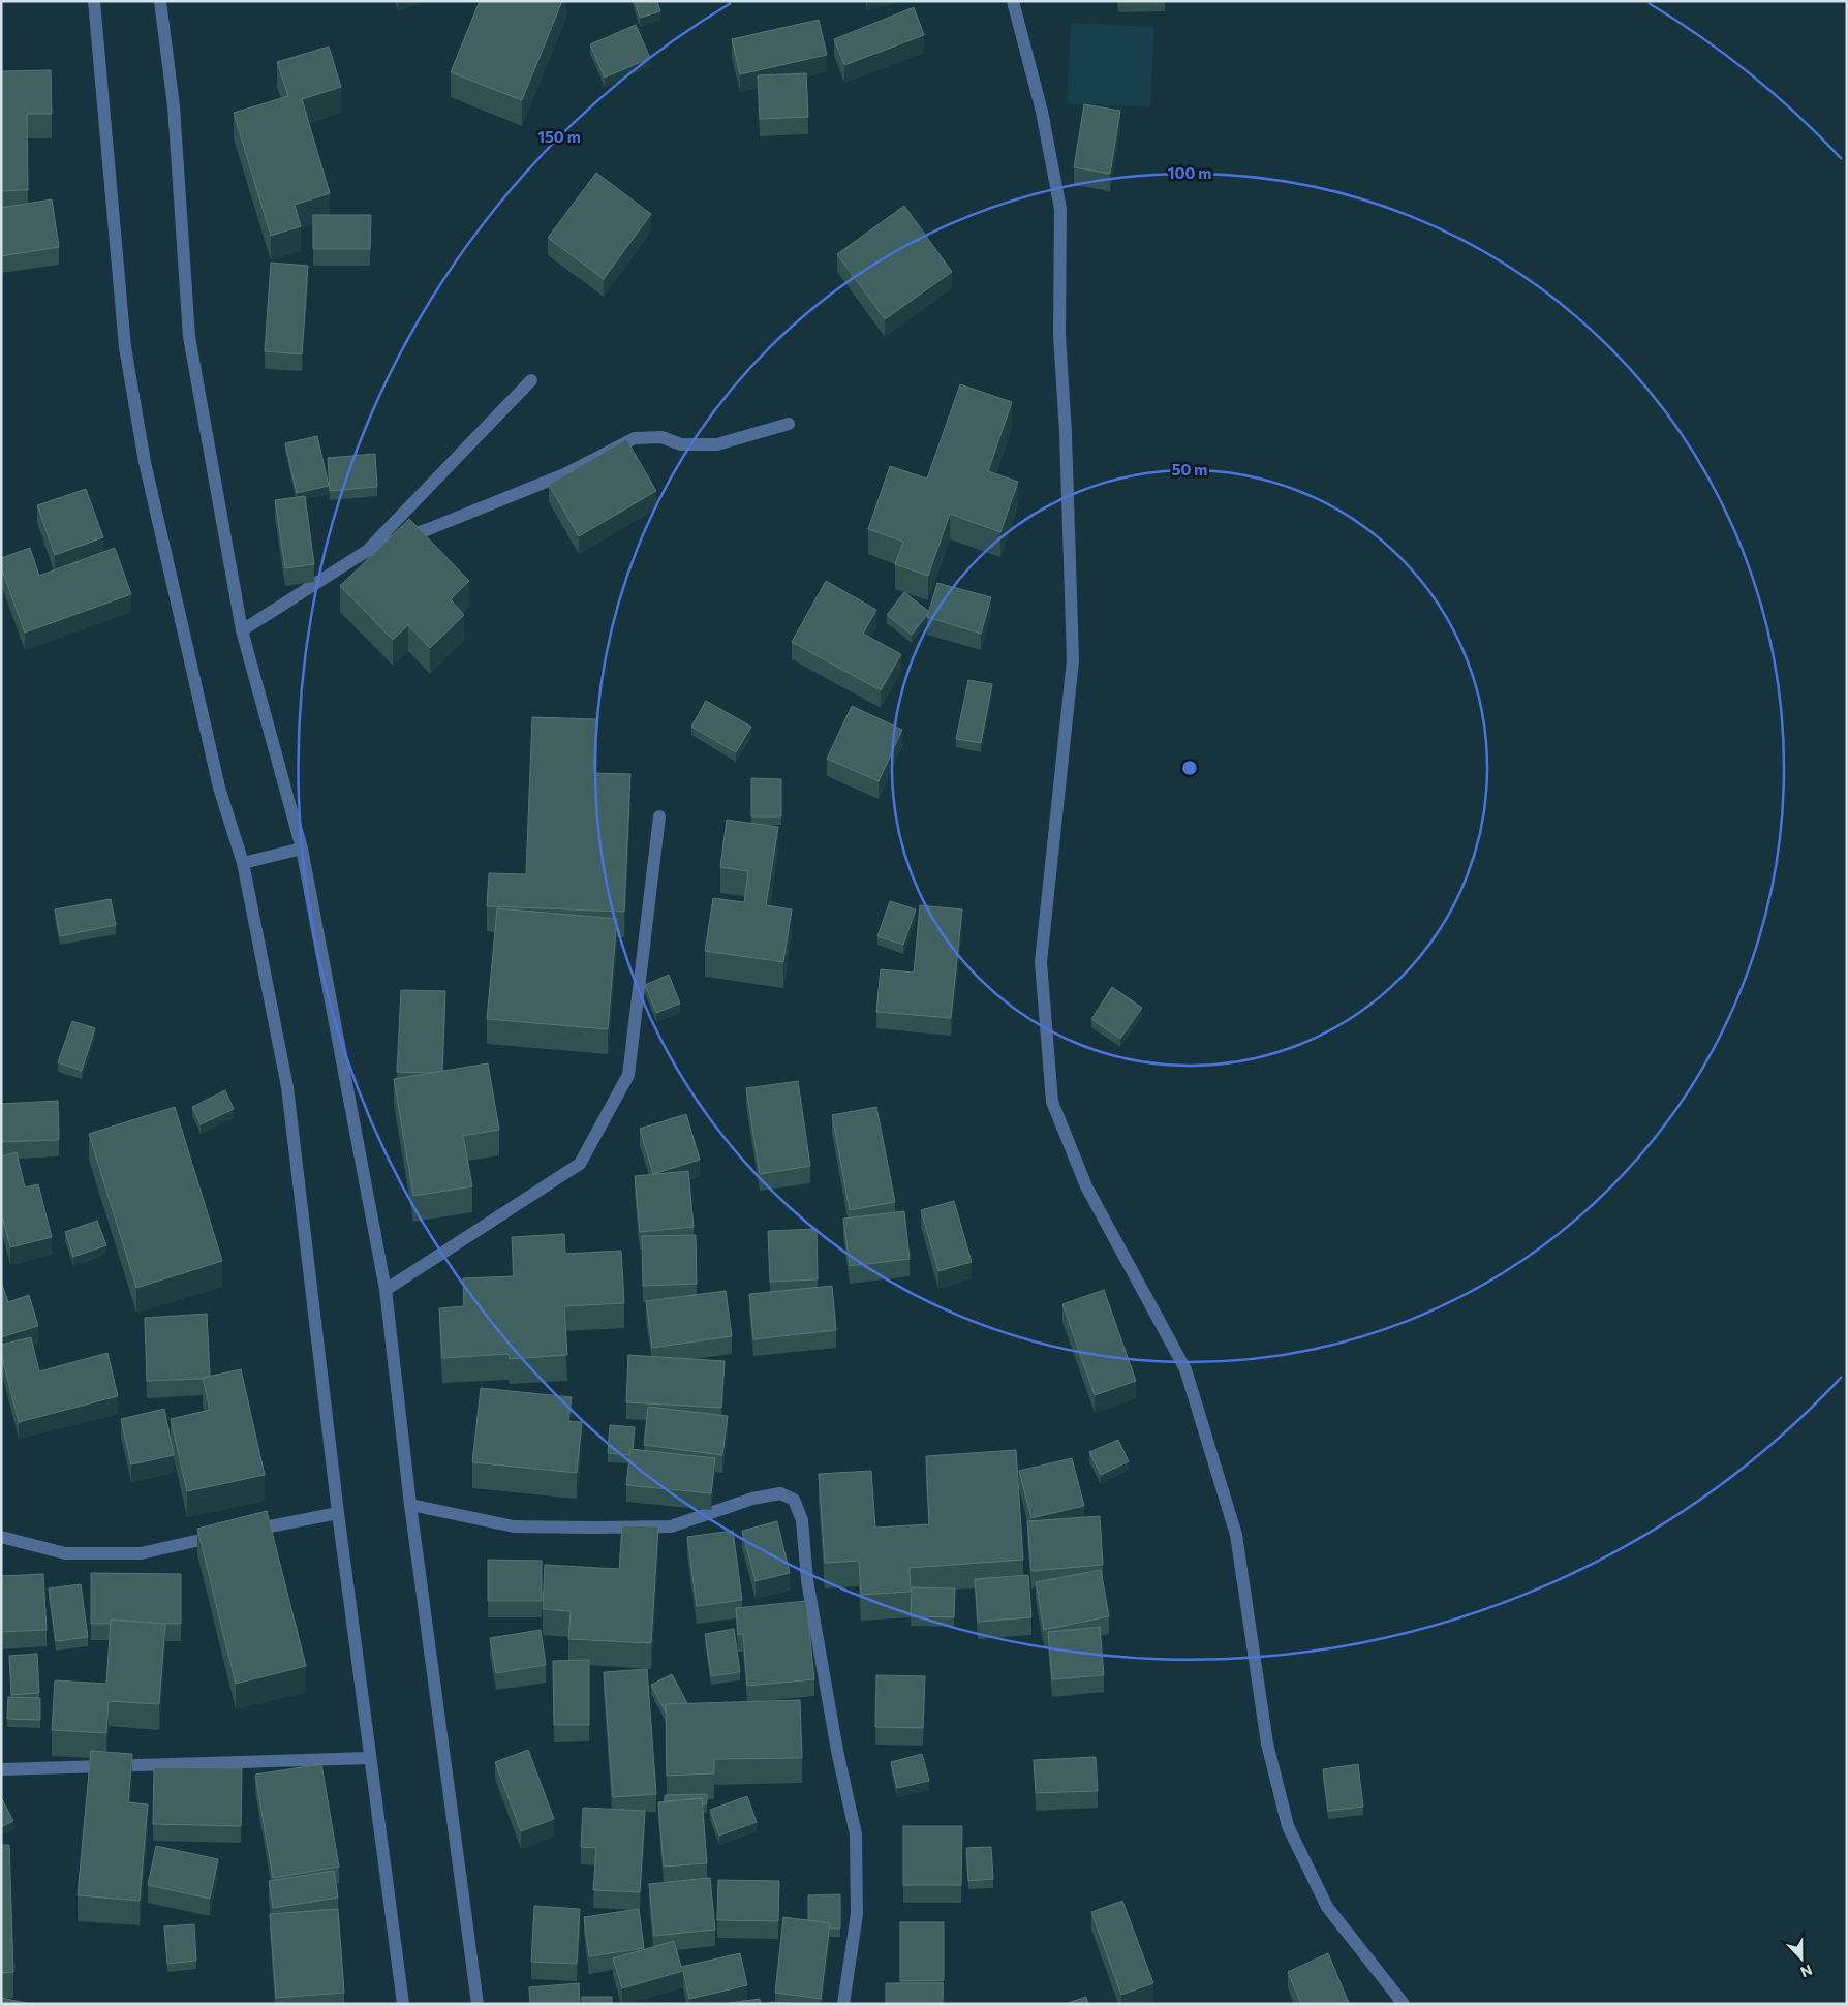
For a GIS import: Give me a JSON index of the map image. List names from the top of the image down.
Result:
{
  "north": "bottom",
  "rings": ["150 m", "100 m", "50 m"]
}
